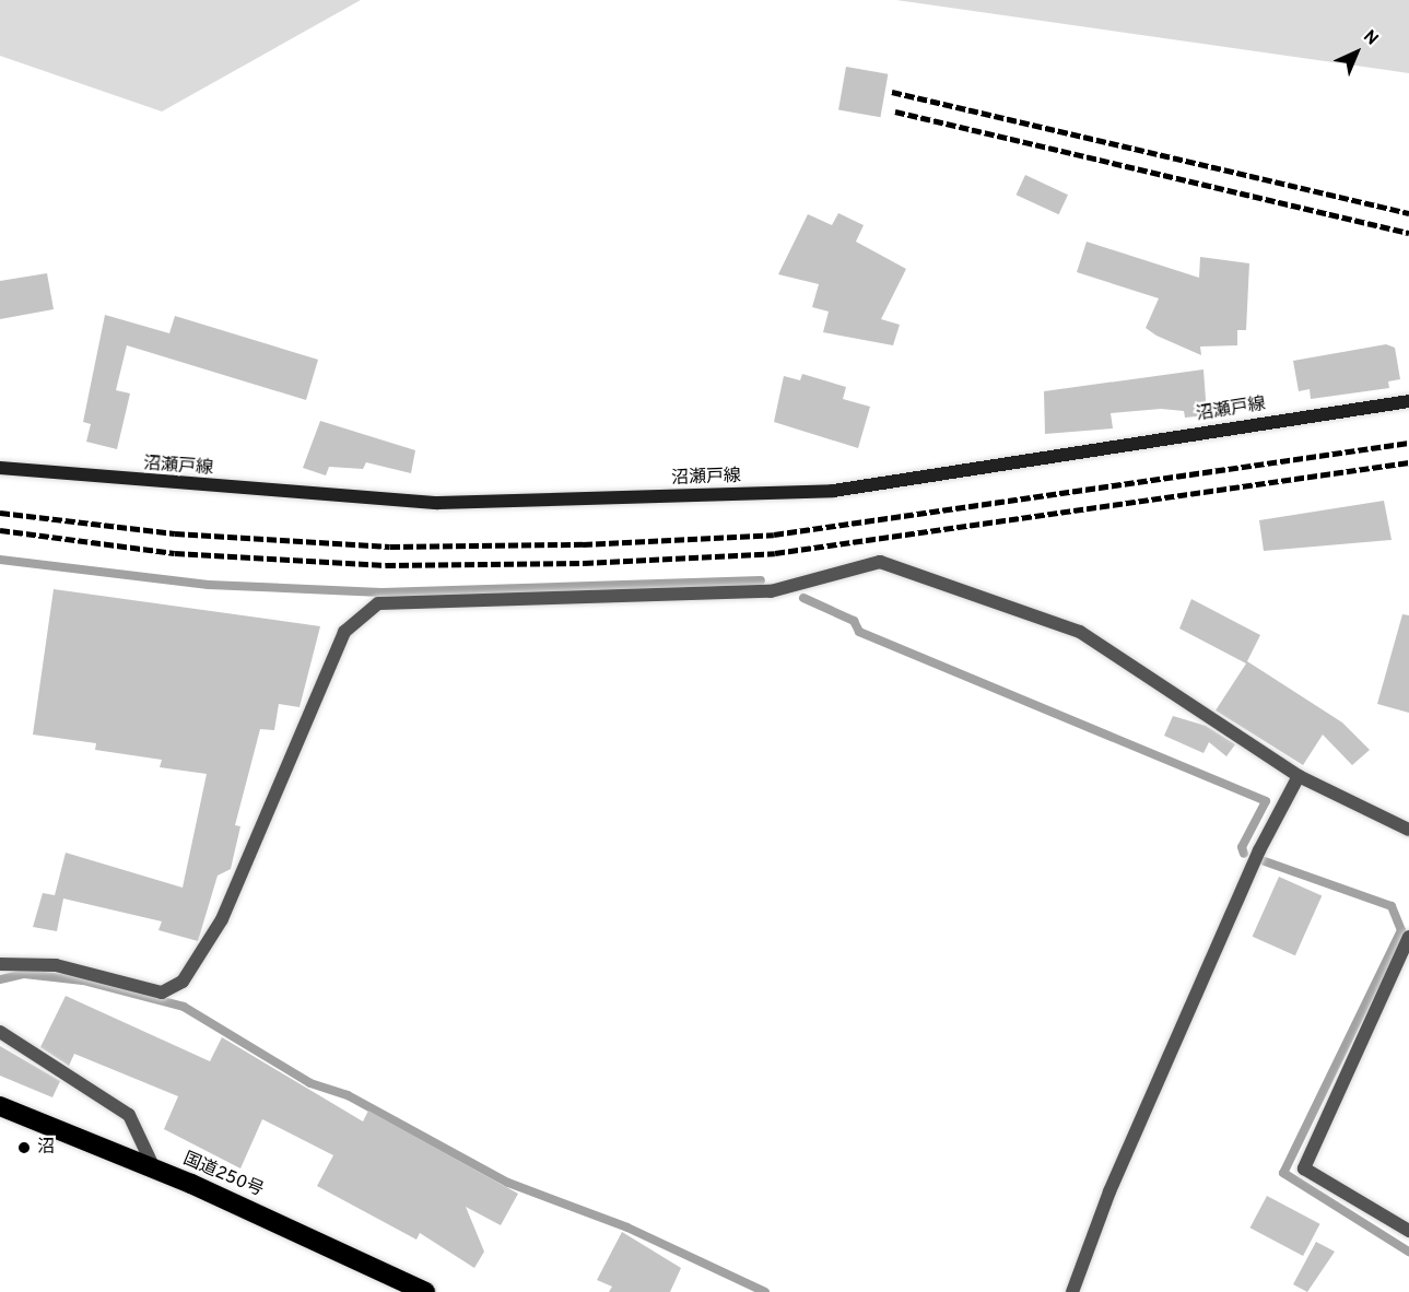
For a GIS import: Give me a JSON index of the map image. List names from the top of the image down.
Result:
{
  "streets": {
    "highway": ["国道250号"],
    "main road": ["沼瀬戸線"]
  },
  "places": ["沼"],
  "north": "top right"
}
